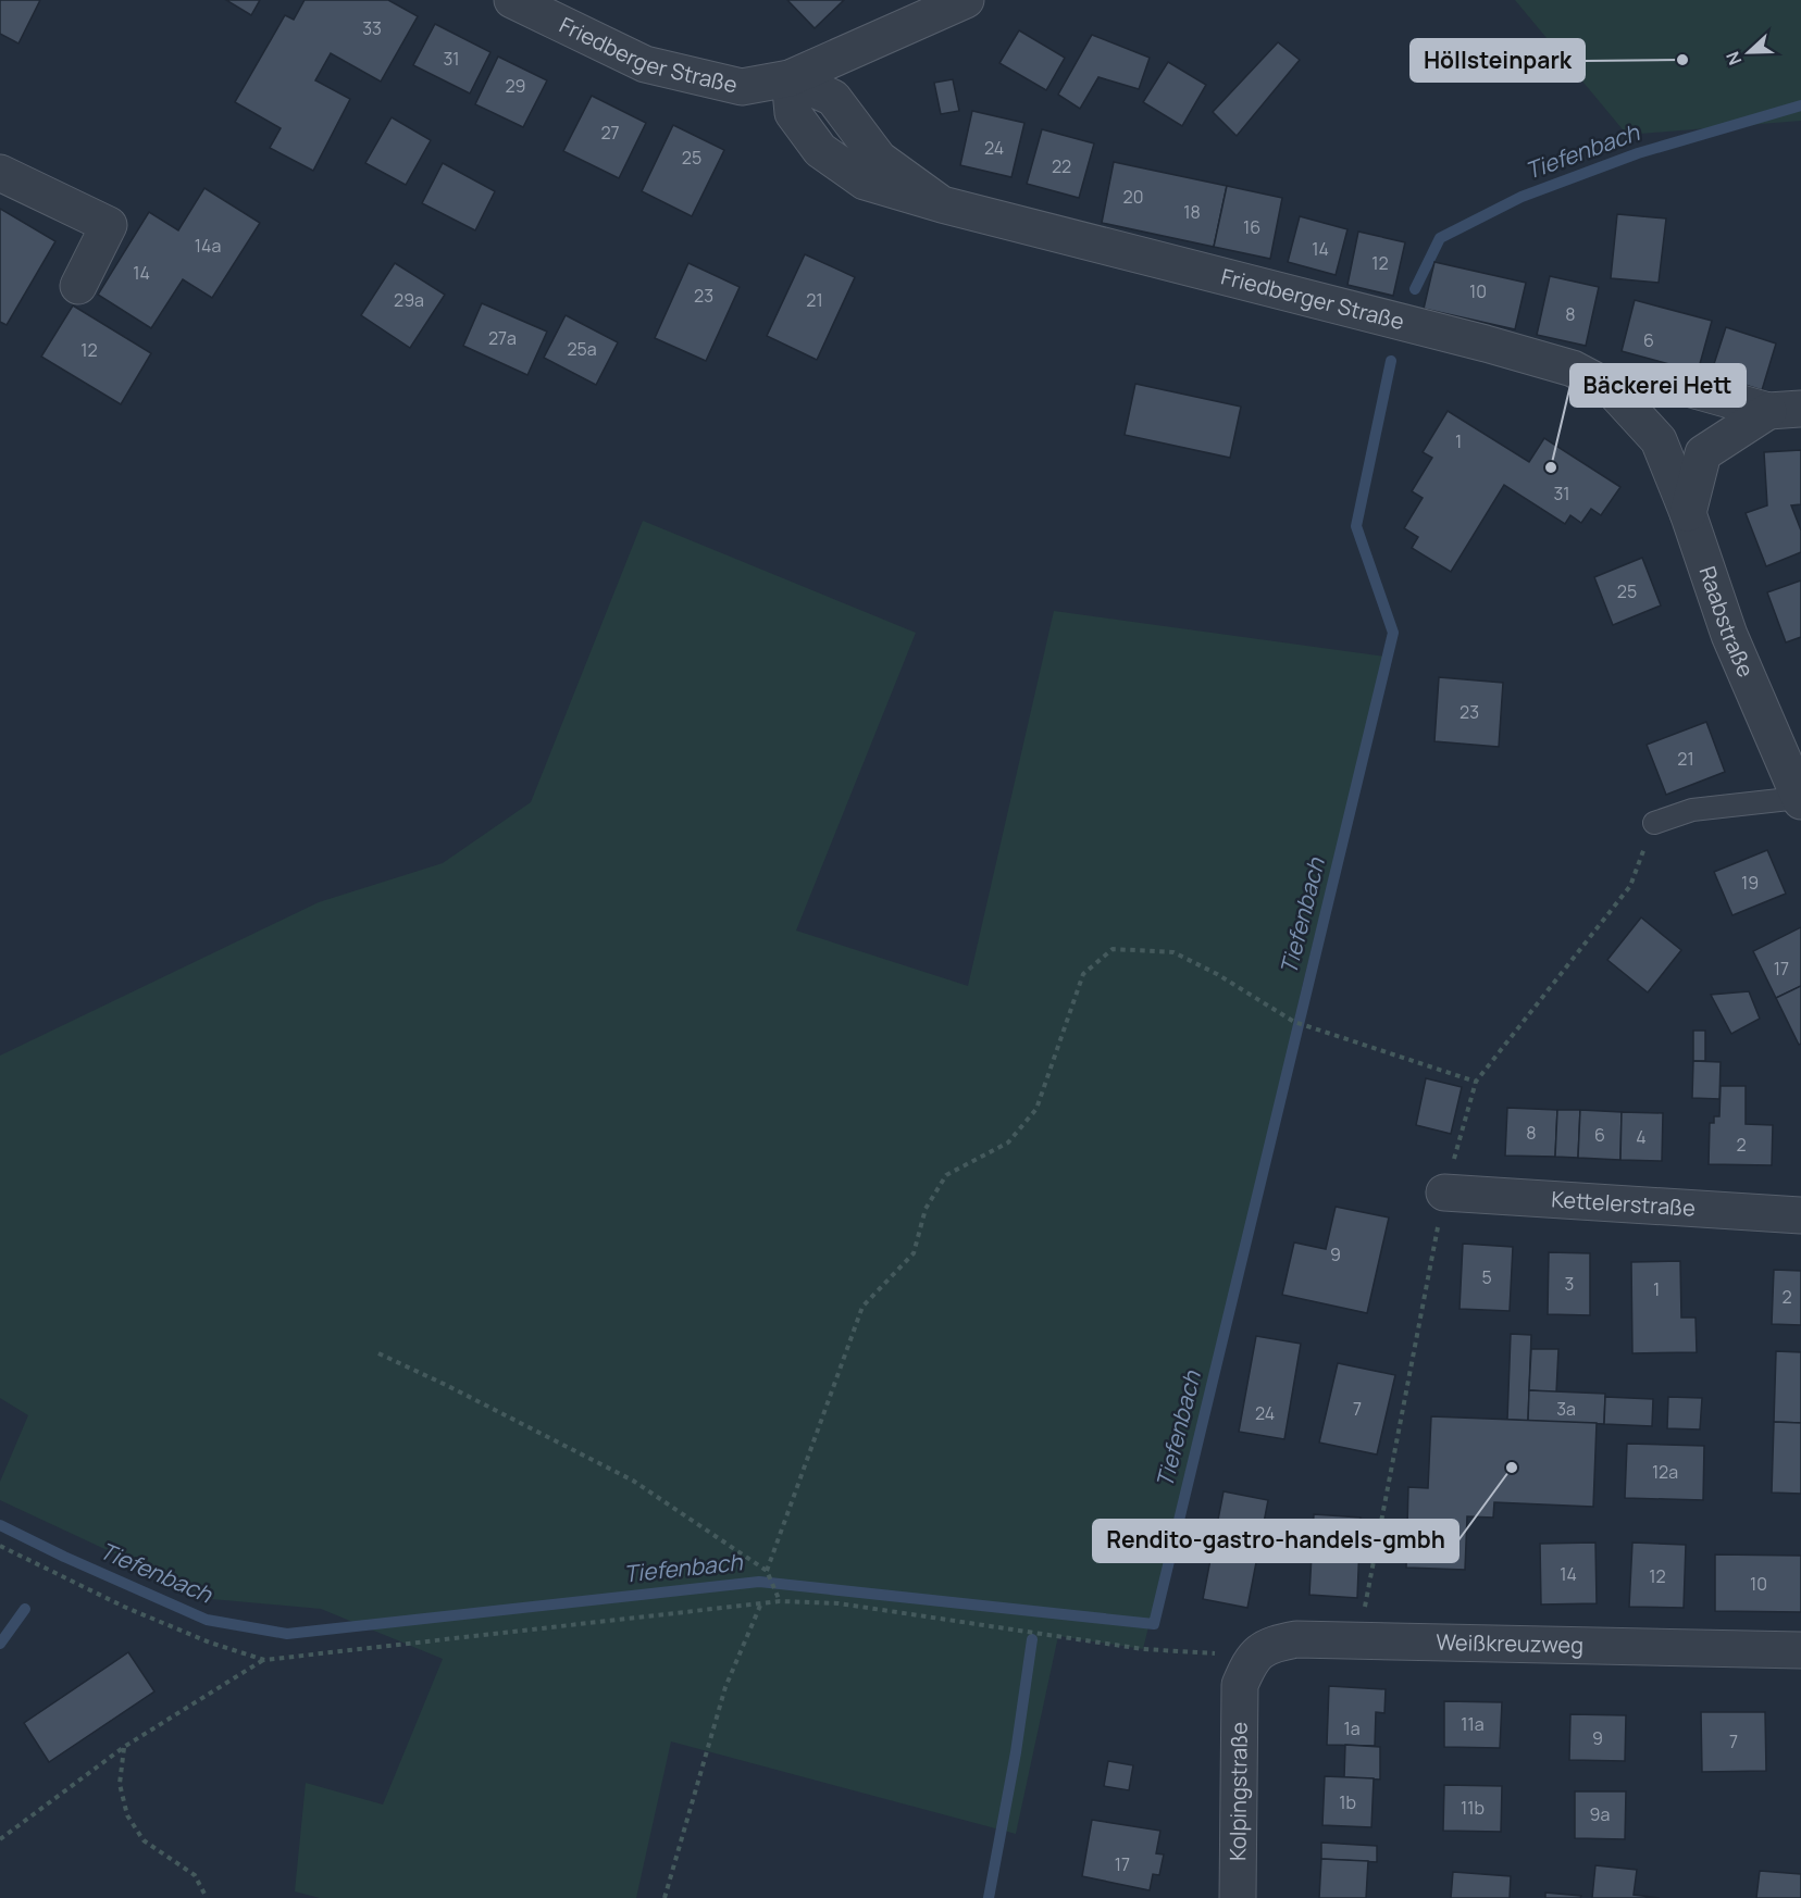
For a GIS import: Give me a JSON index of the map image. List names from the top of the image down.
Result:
{
  "streets": {
    "street": [
      "Friedberger Straße",
      "Raabstraße",
      "Kettelerstraße",
      "Weißkreuzweg",
      "Kolpingstraße"
    ]
  },
  "crossings": [
    ["Friedberger Straße", "Raabstraße"],
    ["Weißkreuzweg", "Kolpingstraße"]
  ],
  "water": ["Tiefenbach"],
  "places": ["Höllsteinpark", "Bäckerei Hett", "Rendito-gastro-handels-gmbh"],
  "house_numbers": [
    "33",
    "31",
    "29",
    "27",
    "24",
    "25",
    "22",
    "20",
    "18",
    "16",
    "14a",
    "14",
    "12",
    "14",
    "10",
    "23",
    "29a",
    "21",
    "8",
    "27a",
    "6",
    "25a",
    "12",
    "1",
    "31",
    "25",
    "23",
    "21",
    "19",
    "17",
    "8",
    "6",
    "4",
    "2",
    "9",
    "5",
    "3",
    "1",
    "2",
    "7",
    "3a",
    "24",
    "12a",
    "14",
    "12",
    "10",
    "11a",
    "1a",
    "9",
    "7",
    "1b",
    "11b",
    "9a",
    "17"
  ],
  "north": "left"
}
